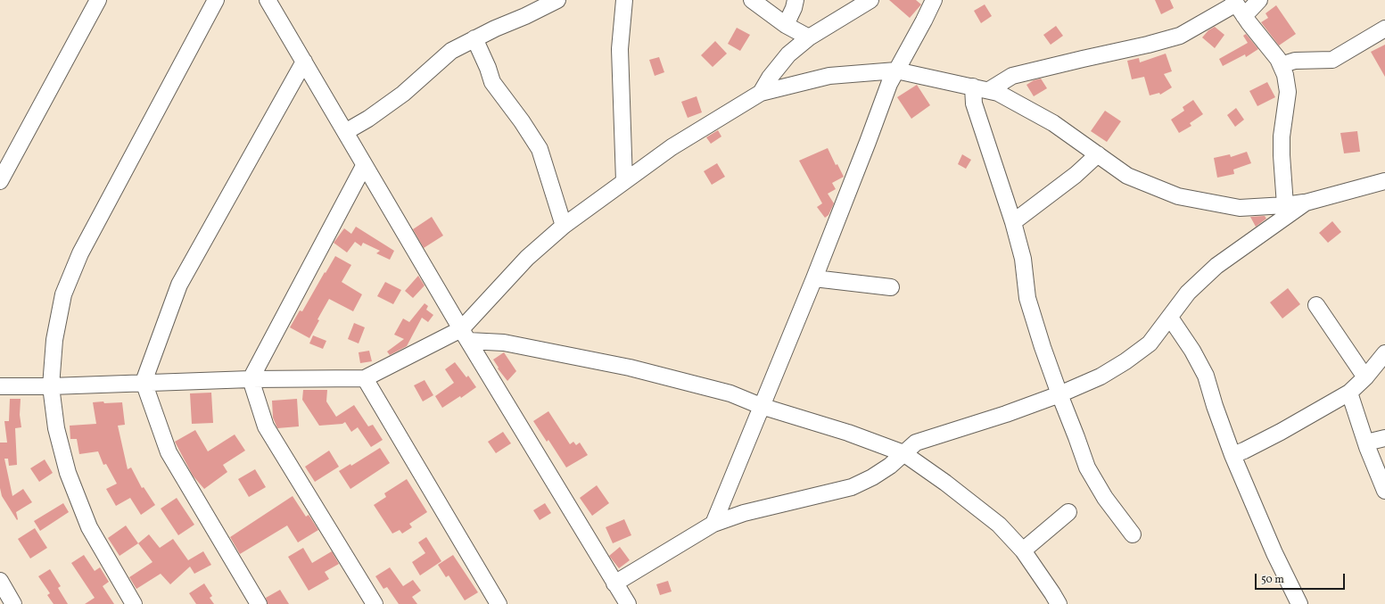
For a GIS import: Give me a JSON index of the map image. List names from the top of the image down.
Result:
{
  "scale_bar": "50 m"
}
